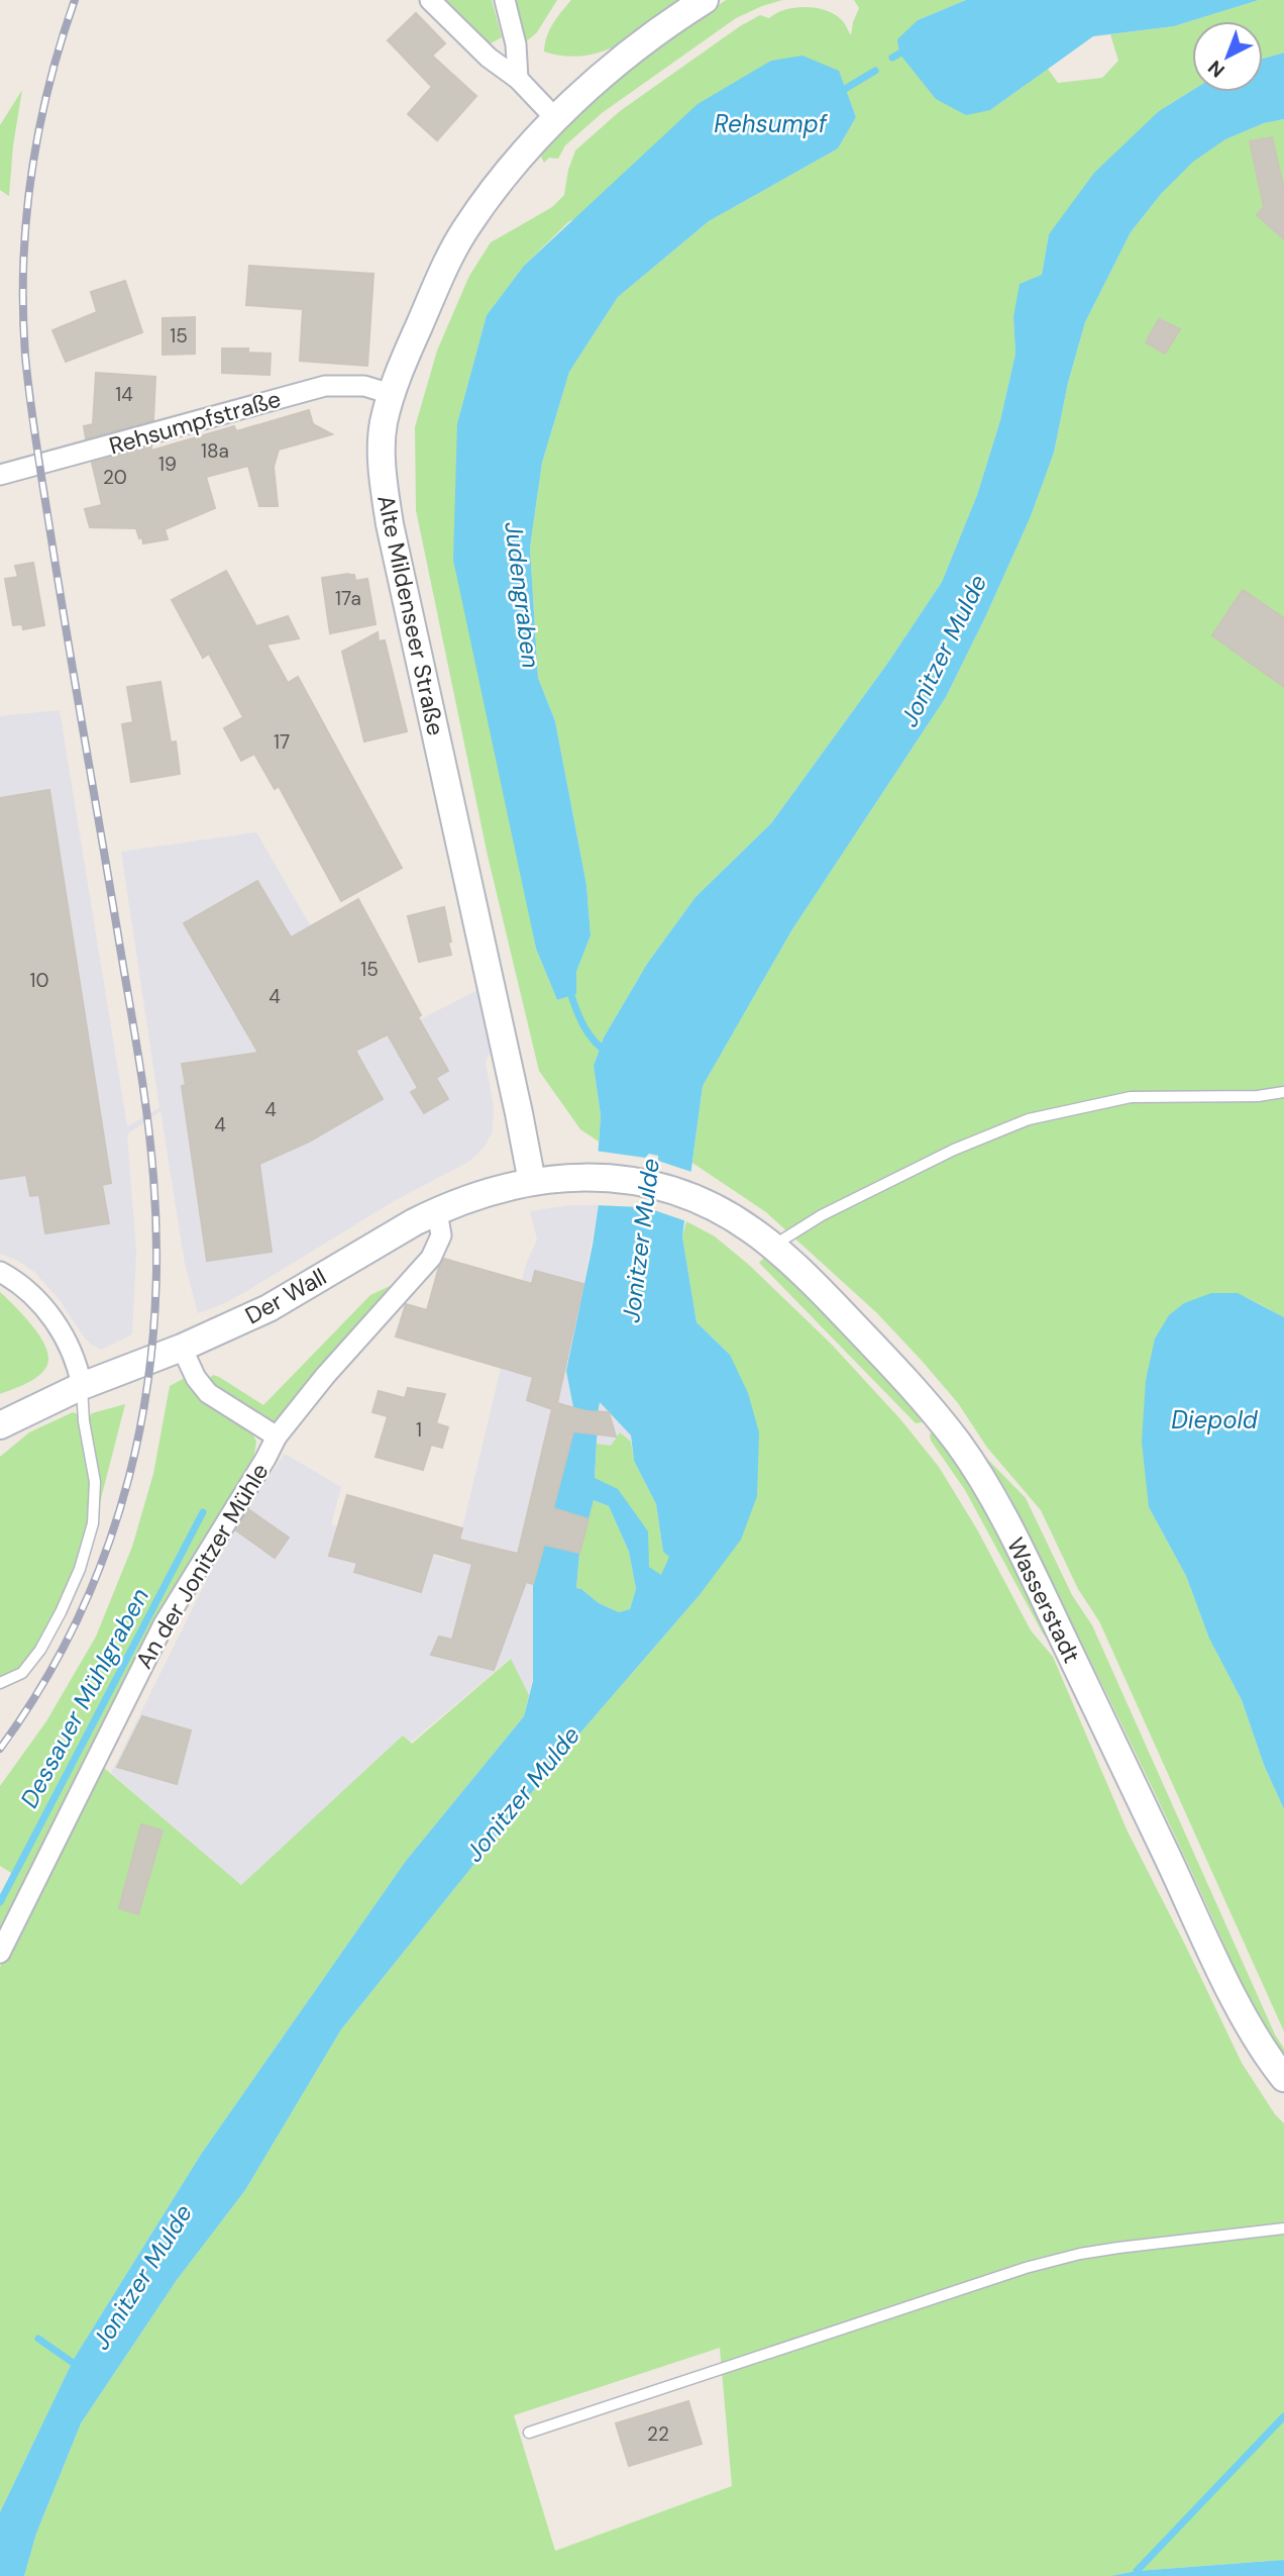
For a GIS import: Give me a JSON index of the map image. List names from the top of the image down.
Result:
{
  "streets": {
    "main road": ["Alte Mildenseer Straße", "Der Wall", "Wasserstadt"],
    "street": ["Rehsumpfstraße", "An der Jonitzer Mühle"]
  },
  "crossings": [
    ["Rehsumpfstraße", "Alte Mildenseer Straße"],
    ["Alte Mildenseer Straße", "Der Wall"],
    ["Der Wall", "An der Jonitzer Mühle"],
    ["Der Wall", "Wasserstadt"]
  ],
  "water": [
    "Rehsumpf",
    "Judengraben",
    "Jonitzer Mulde",
    "Diepold",
    "Dessauer Mühlgraben"
  ],
  "house_numbers": [
    "15",
    "14",
    "18a",
    "19",
    "20",
    "17a",
    "17",
    "15",
    "10",
    "4",
    "4",
    "4",
    "1",
    "22"
  ],
  "north": "bottom left"
}
